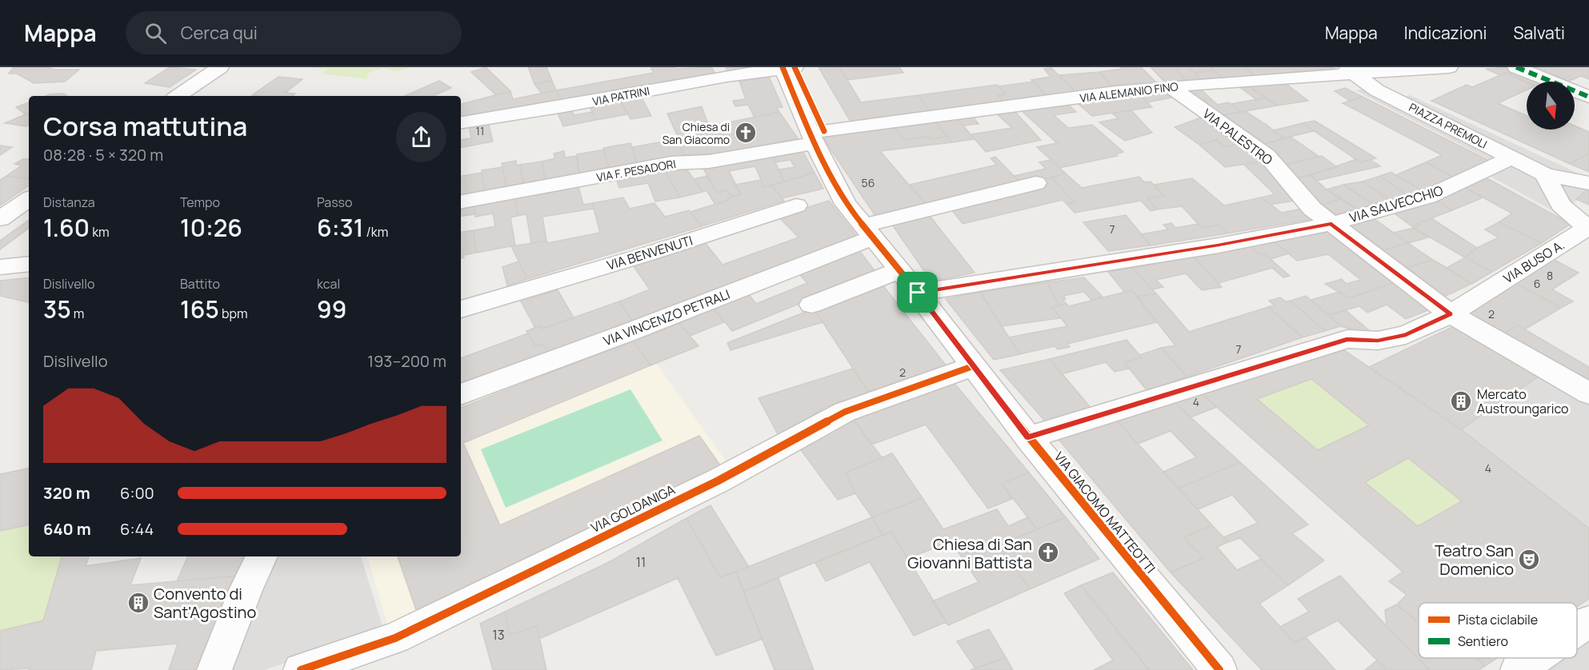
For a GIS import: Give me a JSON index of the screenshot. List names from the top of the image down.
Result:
{
  "streets": {
    "street": [
      "VIA ALEMANIO FINO",
      "VIA PATRINI",
      "PIAZZA PREMOLI",
      "VIA PALESTRO",
      "VIA F. PESADORI",
      "VIA SALVECCHIO",
      "VIA BENVENUTI",
      "VIA BUSO A.",
      "VIA VINCENZO PETRALI",
      "VIA GOLDANIGA",
      "VIA GIACOMO MATTEOTTI"
    ]
  },
  "crossings": [
    ["VIA ALEMANIO FINO", "PIAZZA PREMOLI"],
    ["VIA ALEMANIO FINO", "VIA PALESTRO"],
    ["VIA ALEMANIO FINO", "VIA F. PESADORI"],
    ["VIA ALEMANIO FINO", "VIA GIACOMO MATTEOTTI"],
    ["VIA PATRINI", "VIA GIACOMO MATTEOTTI"],
    ["PIAZZA PREMOLI", "VIA SALVECCHIO"],
    ["PIAZZA PREMOLI", "VIA BUSO A."],
    ["VIA PALESTRO", "VIA SALVECCHIO"],
    ["VIA PALESTRO", "VIA BUSO A."],
    ["VIA F. PESADORI", "VIA GIACOMO MATTEOTTI"],
    ["VIA SALVECCHIO", "VIA GIACOMO MATTEOTTI"],
    ["VIA VINCENZO PETRALI", "VIA GIACOMO MATTEOTTI"],
    ["VIA GOLDANIGA", "VIA GIACOMO MATTEOTTI"]
  ],
  "places": {
    "church": ["Chiesa di San Giacomo", "Chiesa di San Giovanni Battista"],
    "building": ["Mercato Austroungarico", "Convento di Sant'Agostino"],
    "theatre": ["Teatro San Domenico"]
  },
  "house_numbers": [
    "11",
    "56",
    "7",
    "8",
    "6",
    "2",
    "7",
    "2",
    "4",
    "4",
    "11",
    "13"
  ],
  "legend": ["Pista ciclabile", "Sentiero"],
  "north": "bottom",
  "page": {
    "header": "Mappa",
    "search": "Cerca qui",
    "nav": ["Mappa", "Indicazioni", "Salvati"],
    "heading": ["Corsa mattutina", "08:28 · 5 × 320 m"],
    "stats": [
      ["Distanza", "1.60 km"],
      ["Tempo", "10:26"],
      ["Passo", "6:31 /km"],
      ["Dislivello", "35 m"],
      ["Battito", "165 bpm"],
      ["kcal", "99"]
    ],
    "chart": ["Dislivello", "193–200 m"],
    "list": [
      {
        "name": "320 m",
        "note": "6:00"
      },
      {
        "name": "640 m",
        "note": "6:44"
      }
    ]
  }
}
